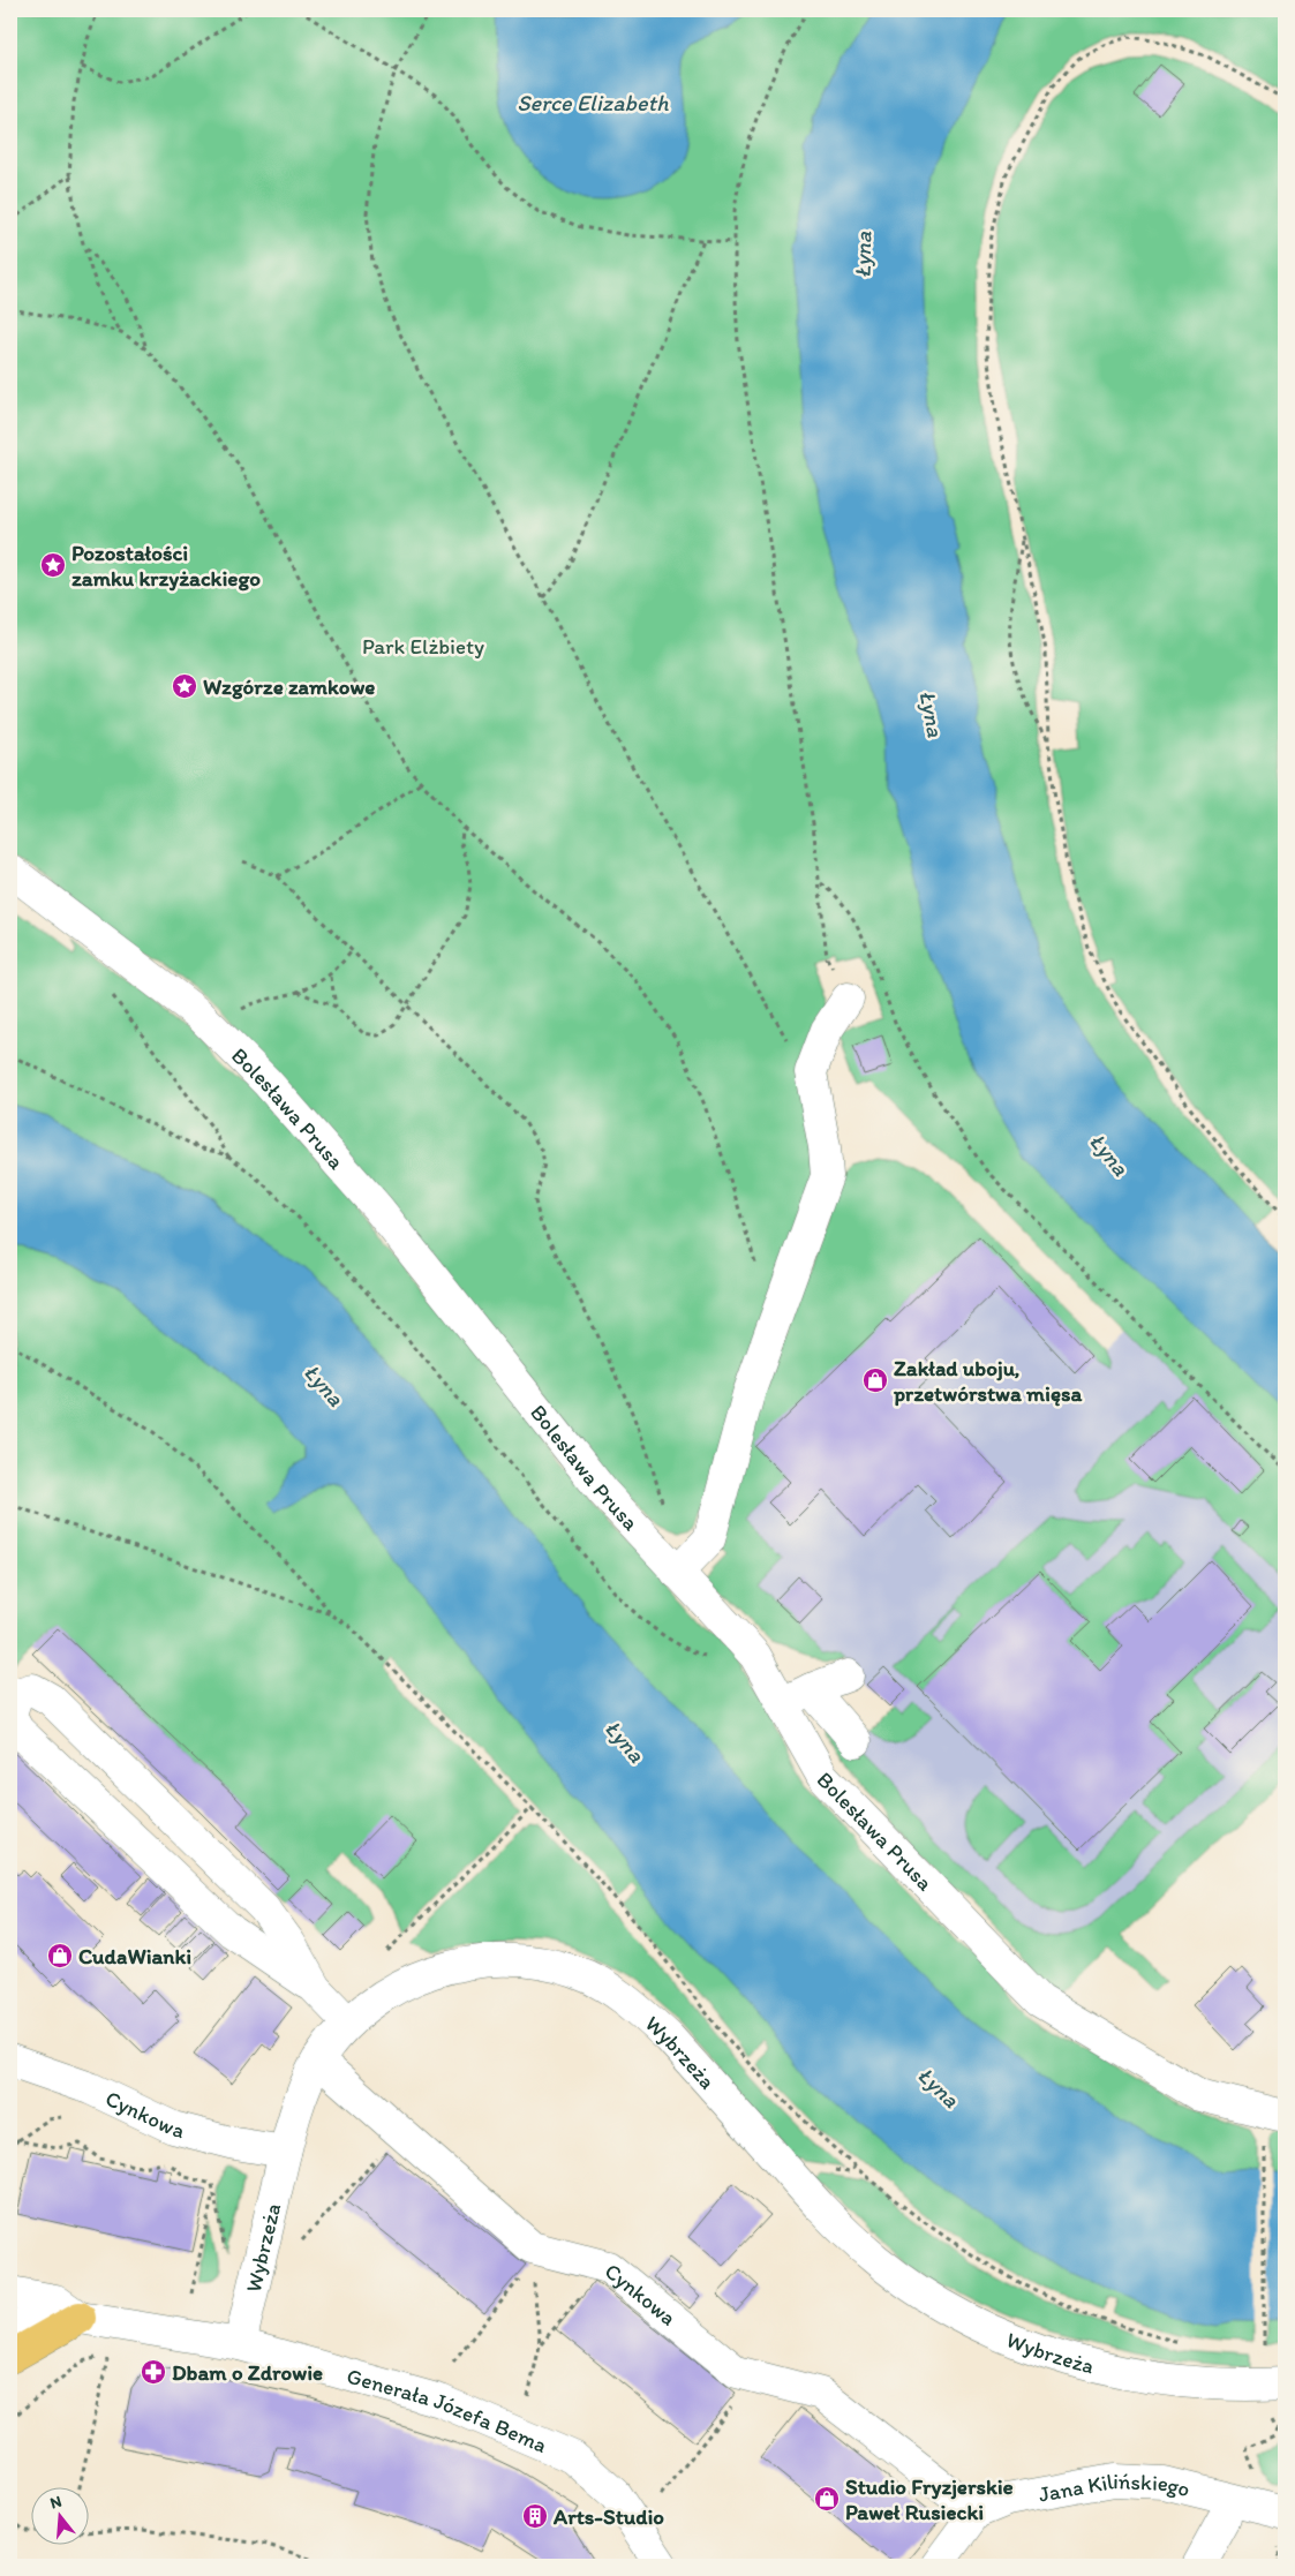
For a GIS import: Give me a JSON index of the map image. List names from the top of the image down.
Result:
{
  "streets": {
    "street": [
      "Bolesława Prusa",
      "Wybrzeża",
      "Cynkowa",
      "Generała Józefa Bema",
      "Jana Kilińskiego"
    ]
  },
  "crossings": [
    ["Wybrzeża", "Cynkowa"],
    ["Wybrzeża", "Generała Józefa Bema"],
    ["Cynkowa", "Jana Kilińskiego"]
  ],
  "water": ["Serce Elizabeth", "Łyna"],
  "parks": ["Park Elżbiety"],
  "places": {
    "place": ["Pozostałości zamku krzyżackiego", "Wzgórze zamkowe"],
    "shop": ["Zakład uboju, przetwórstwa mięsa", "CudaWianki", "Studio Fryzjerskie Paweł Rusiecki"],
    "pharmacy": ["Dbam o Zdrowie"],
    "building": ["Arts-Studio"]
  },
  "north": "top"
}
